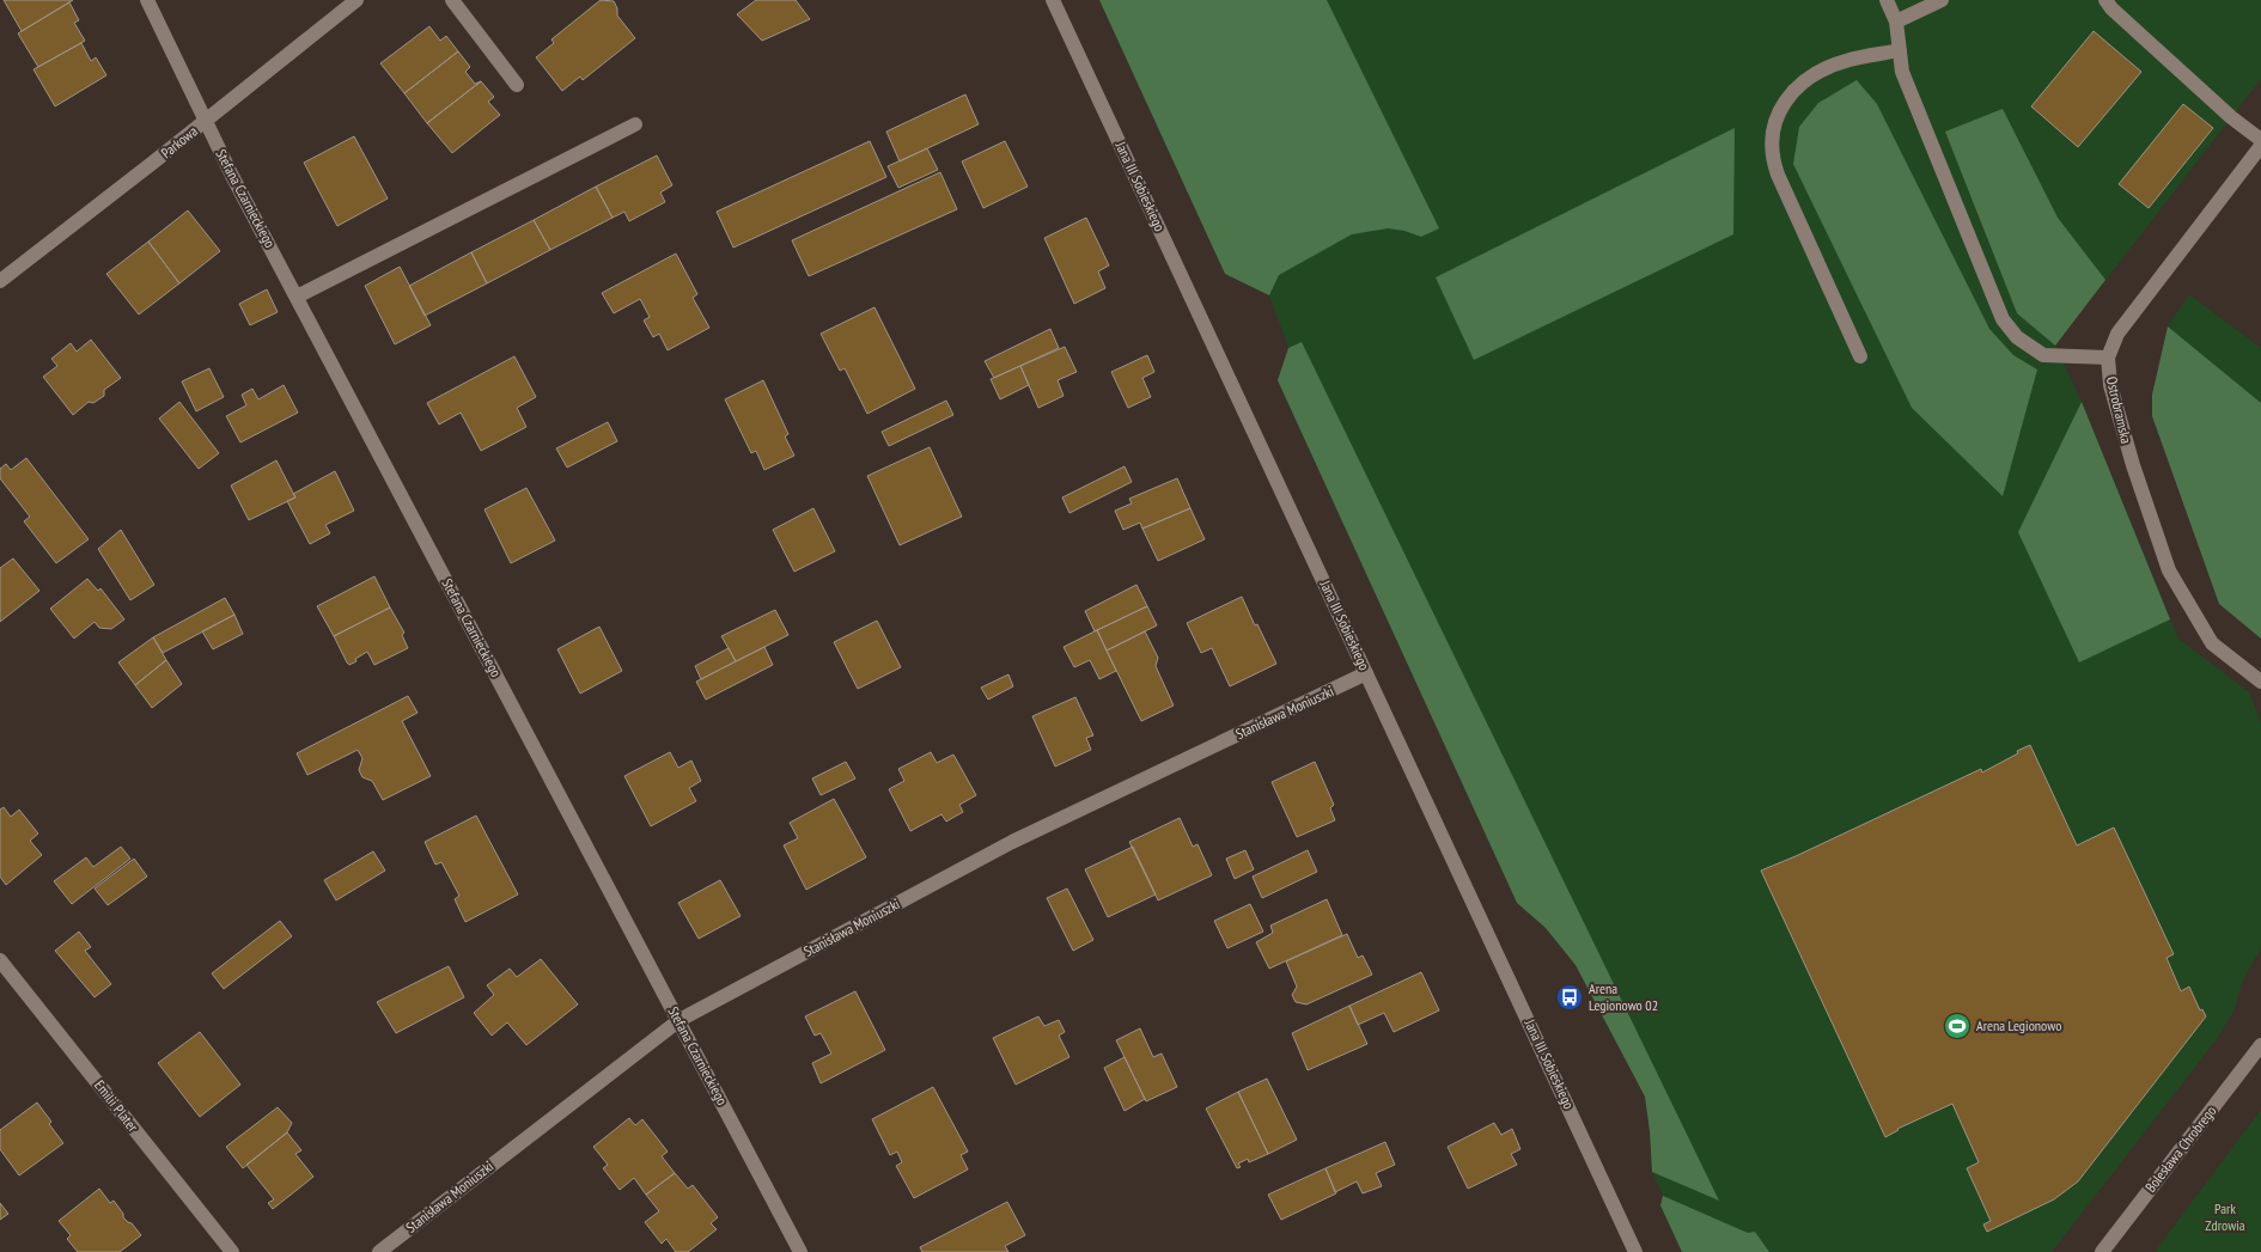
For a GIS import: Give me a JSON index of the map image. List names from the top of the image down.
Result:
{
  "streets": {
    "street": [
      "Parkowa",
      "Jana III Sobieskiego",
      "Stefana Czarnieckiego",
      "Ostrobramska",
      "Stanisława Moniuszki",
      "Emilii Plater",
      "Bolesława Chrobrego"
    ]
  },
  "crossings": [
    ["Parkowa", "Stefana Czarnieckiego"],
    ["Jana III Sobieskiego", "Stanisława Moniuszki"],
    ["Stefana Czarnieckiego", "Stanisława Moniuszki"]
  ],
  "parks": ["Park Zdrowia"],
  "places": {
    "bus stop": ["Arena Legionowo 02"],
    "sports": ["Arena Legionowo"]
  }
}
